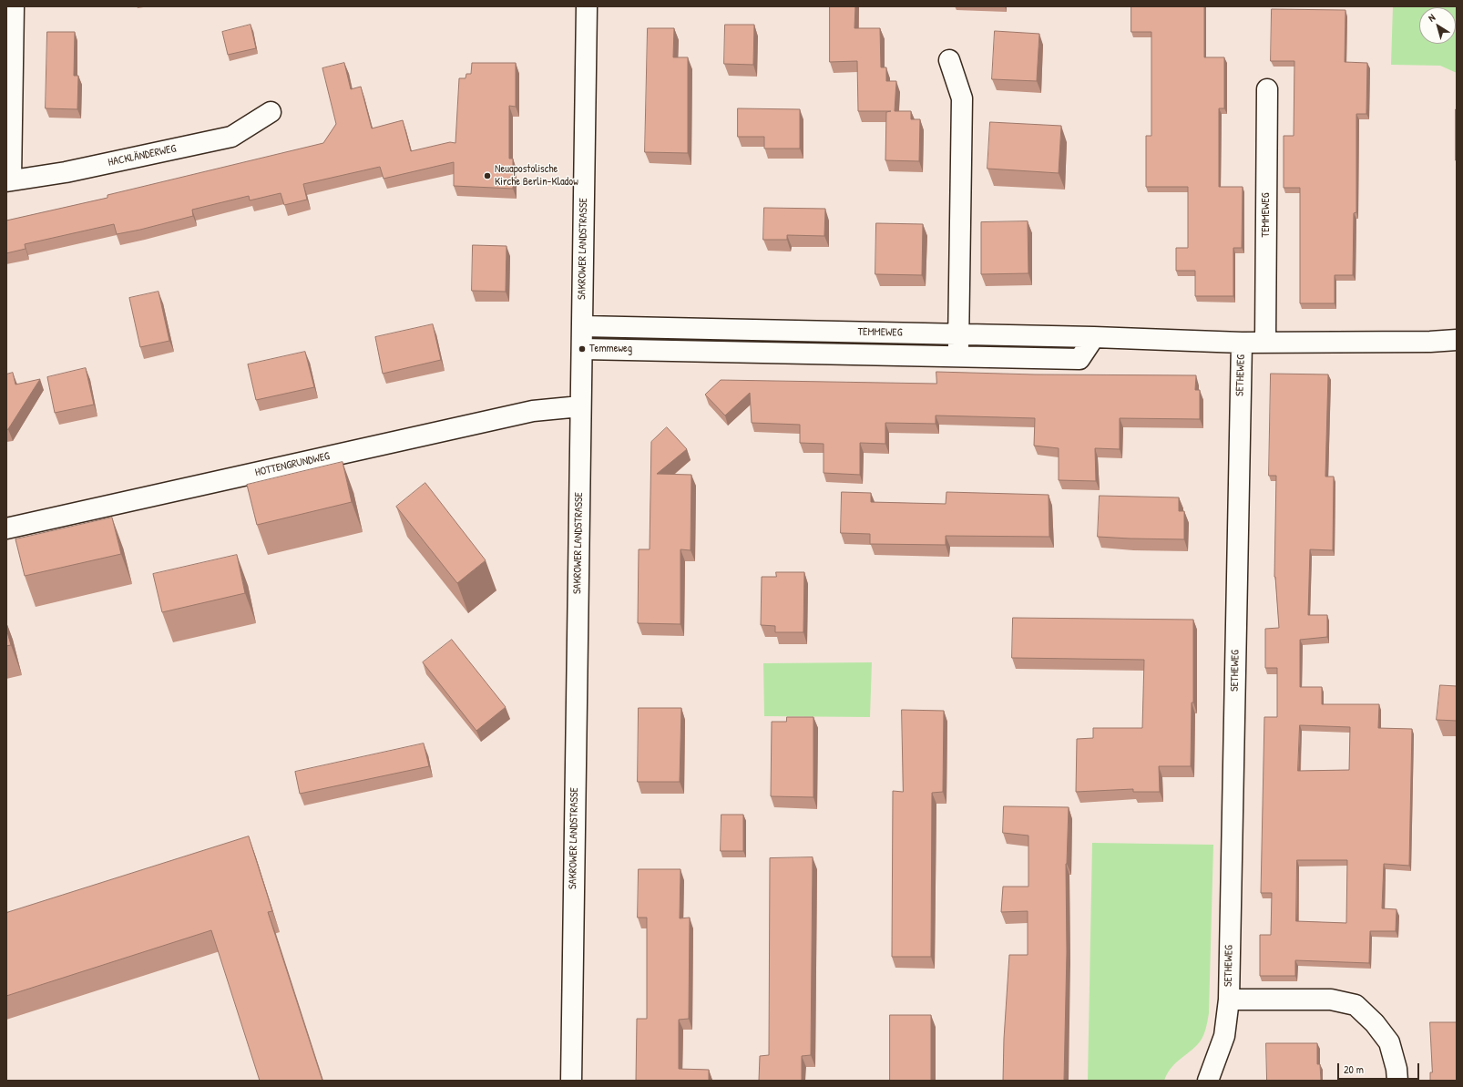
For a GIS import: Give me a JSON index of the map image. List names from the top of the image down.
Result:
{
  "streets": {
    "street": [
      "HACKLÄNDERWEG",
      "TEMMEWEG",
      "SAKROWER LANDSTRASSE",
      "SETHEWEG",
      "HOTTENGRUNDWEG"
    ]
  },
  "crossings": [
    ["TEMMEWEG", "SAKROWER LANDSTRASSE"],
    ["TEMMEWEG", "SETHEWEG"],
    ["SAKROWER LANDSTRASSE", "HOTTENGRUNDWEG"]
  ],
  "places": ["Neuapostolische Kirche Berlin-Kladow", "Temmeweg"],
  "scale_bar": "20 m",
  "north": "top left"
}
